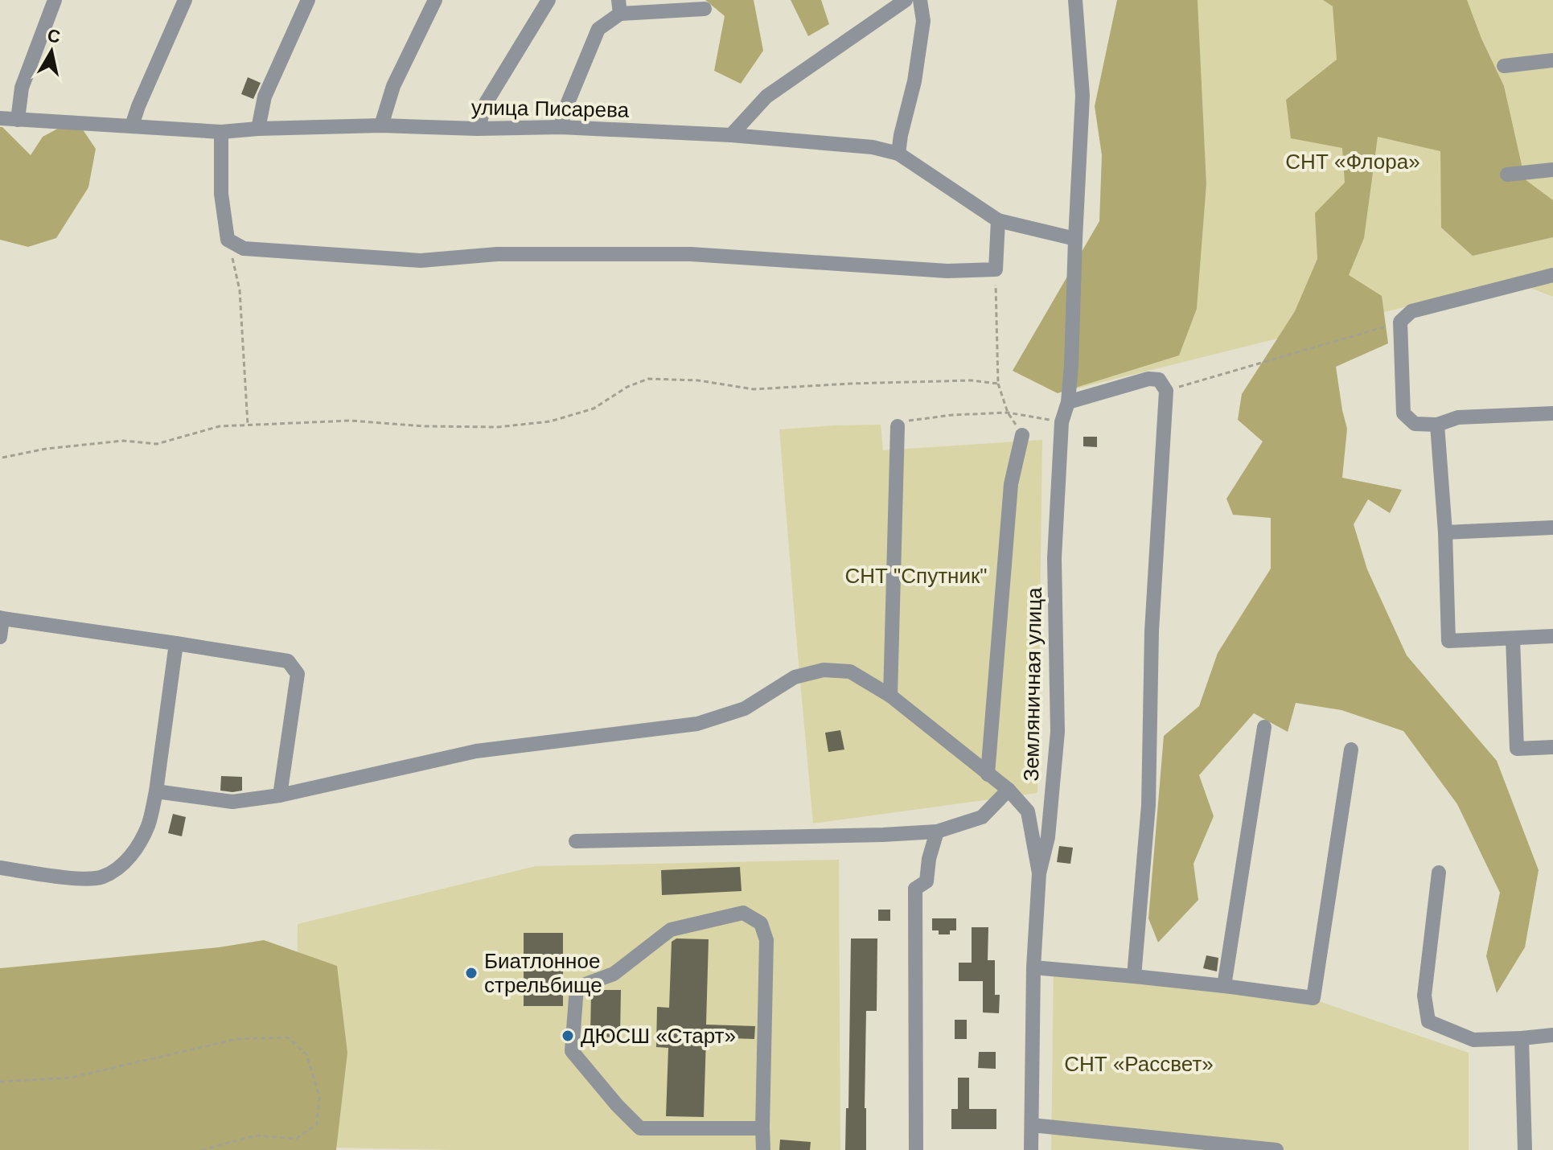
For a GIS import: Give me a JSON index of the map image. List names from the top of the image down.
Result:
{
  "streets": {
    "street": ["улица Писарева", "Земляничная улица"]
  },
  "crossings": [
    ["улица Писарева", "Земляничная улица"]
  ],
  "parks": ["СНТ «Флора»", "СНТ \"Спутник\"", "СНТ «Рассвет»"],
  "places": ["Биатлонное стрельбище", "ДЮСШ «Старт»"],
  "north": "top"
}
